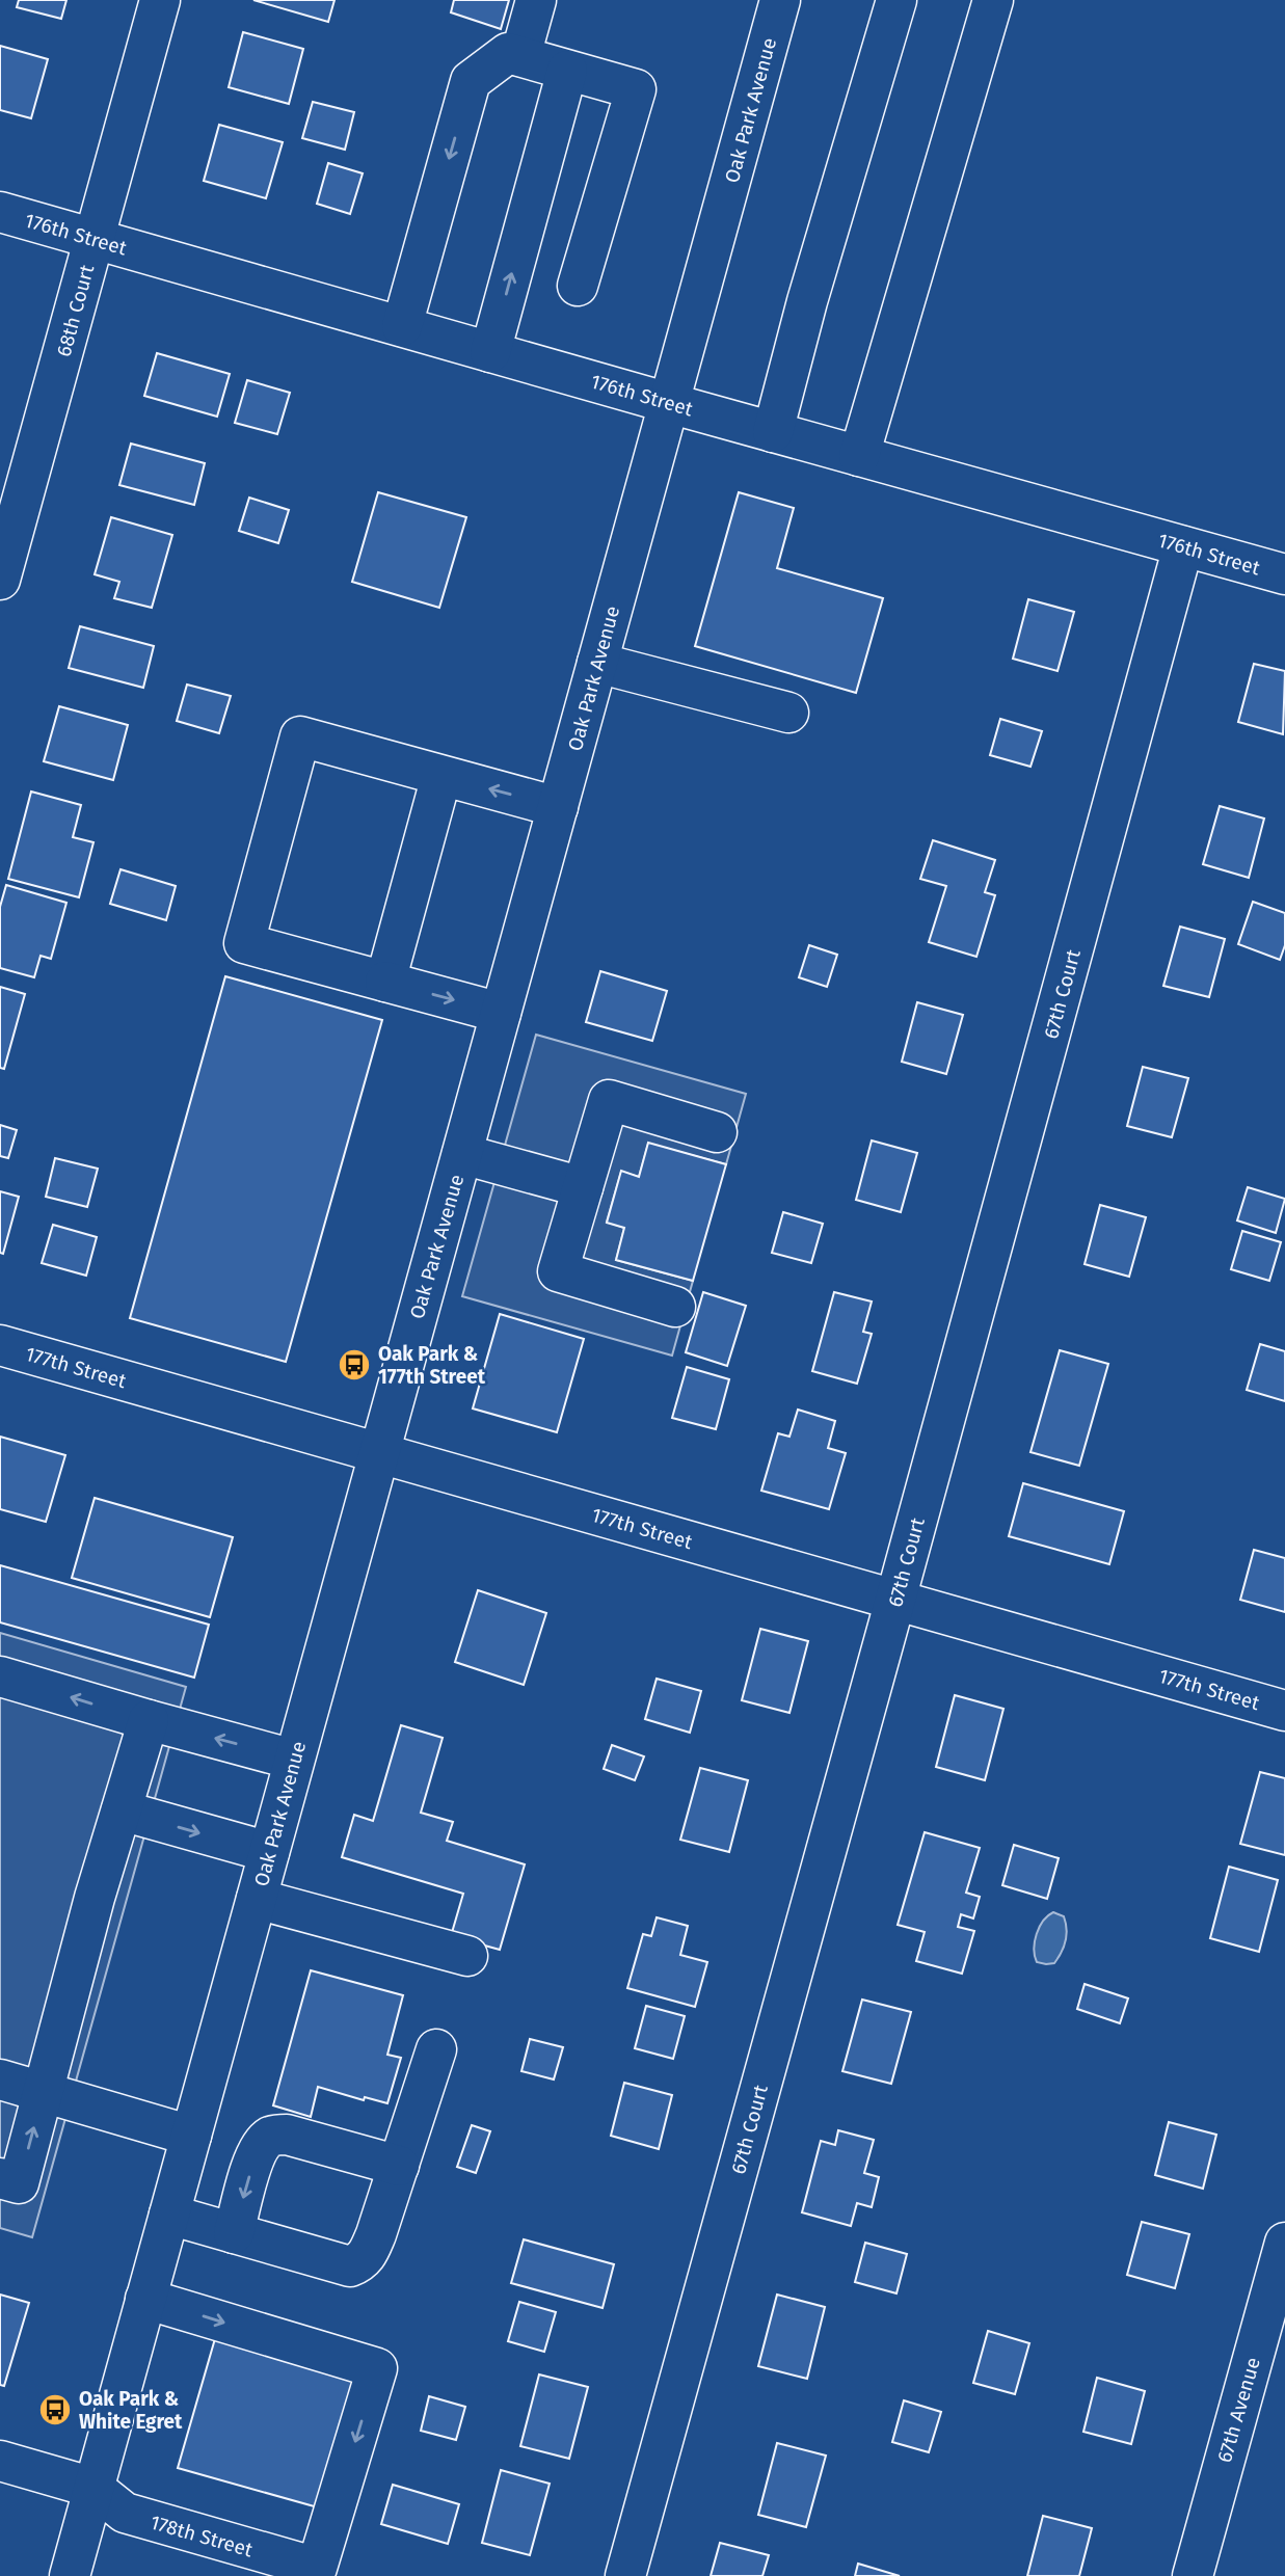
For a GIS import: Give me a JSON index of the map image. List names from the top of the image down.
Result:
{
  "streets": {
    "street": [
      "Oak Park Avenue",
      "176th Street",
      "68th Court",
      "67th Court",
      "177th Street",
      "67th Avenue",
      "178th Street"
    ]
  },
  "crossings": [
    ["Oak Park Avenue", "176th Street"],
    ["Oak Park Avenue", "177th Street"],
    ["Oak Park Avenue", "178th Street"],
    ["176th Street", "68th Court"],
    ["176th Street", "67th Court"],
    ["67th Court", "177th Street"]
  ],
  "places": {
    "bus stop": ["Oak Park & 177th Street", "Oak Park & White Egret"]
  }
}
